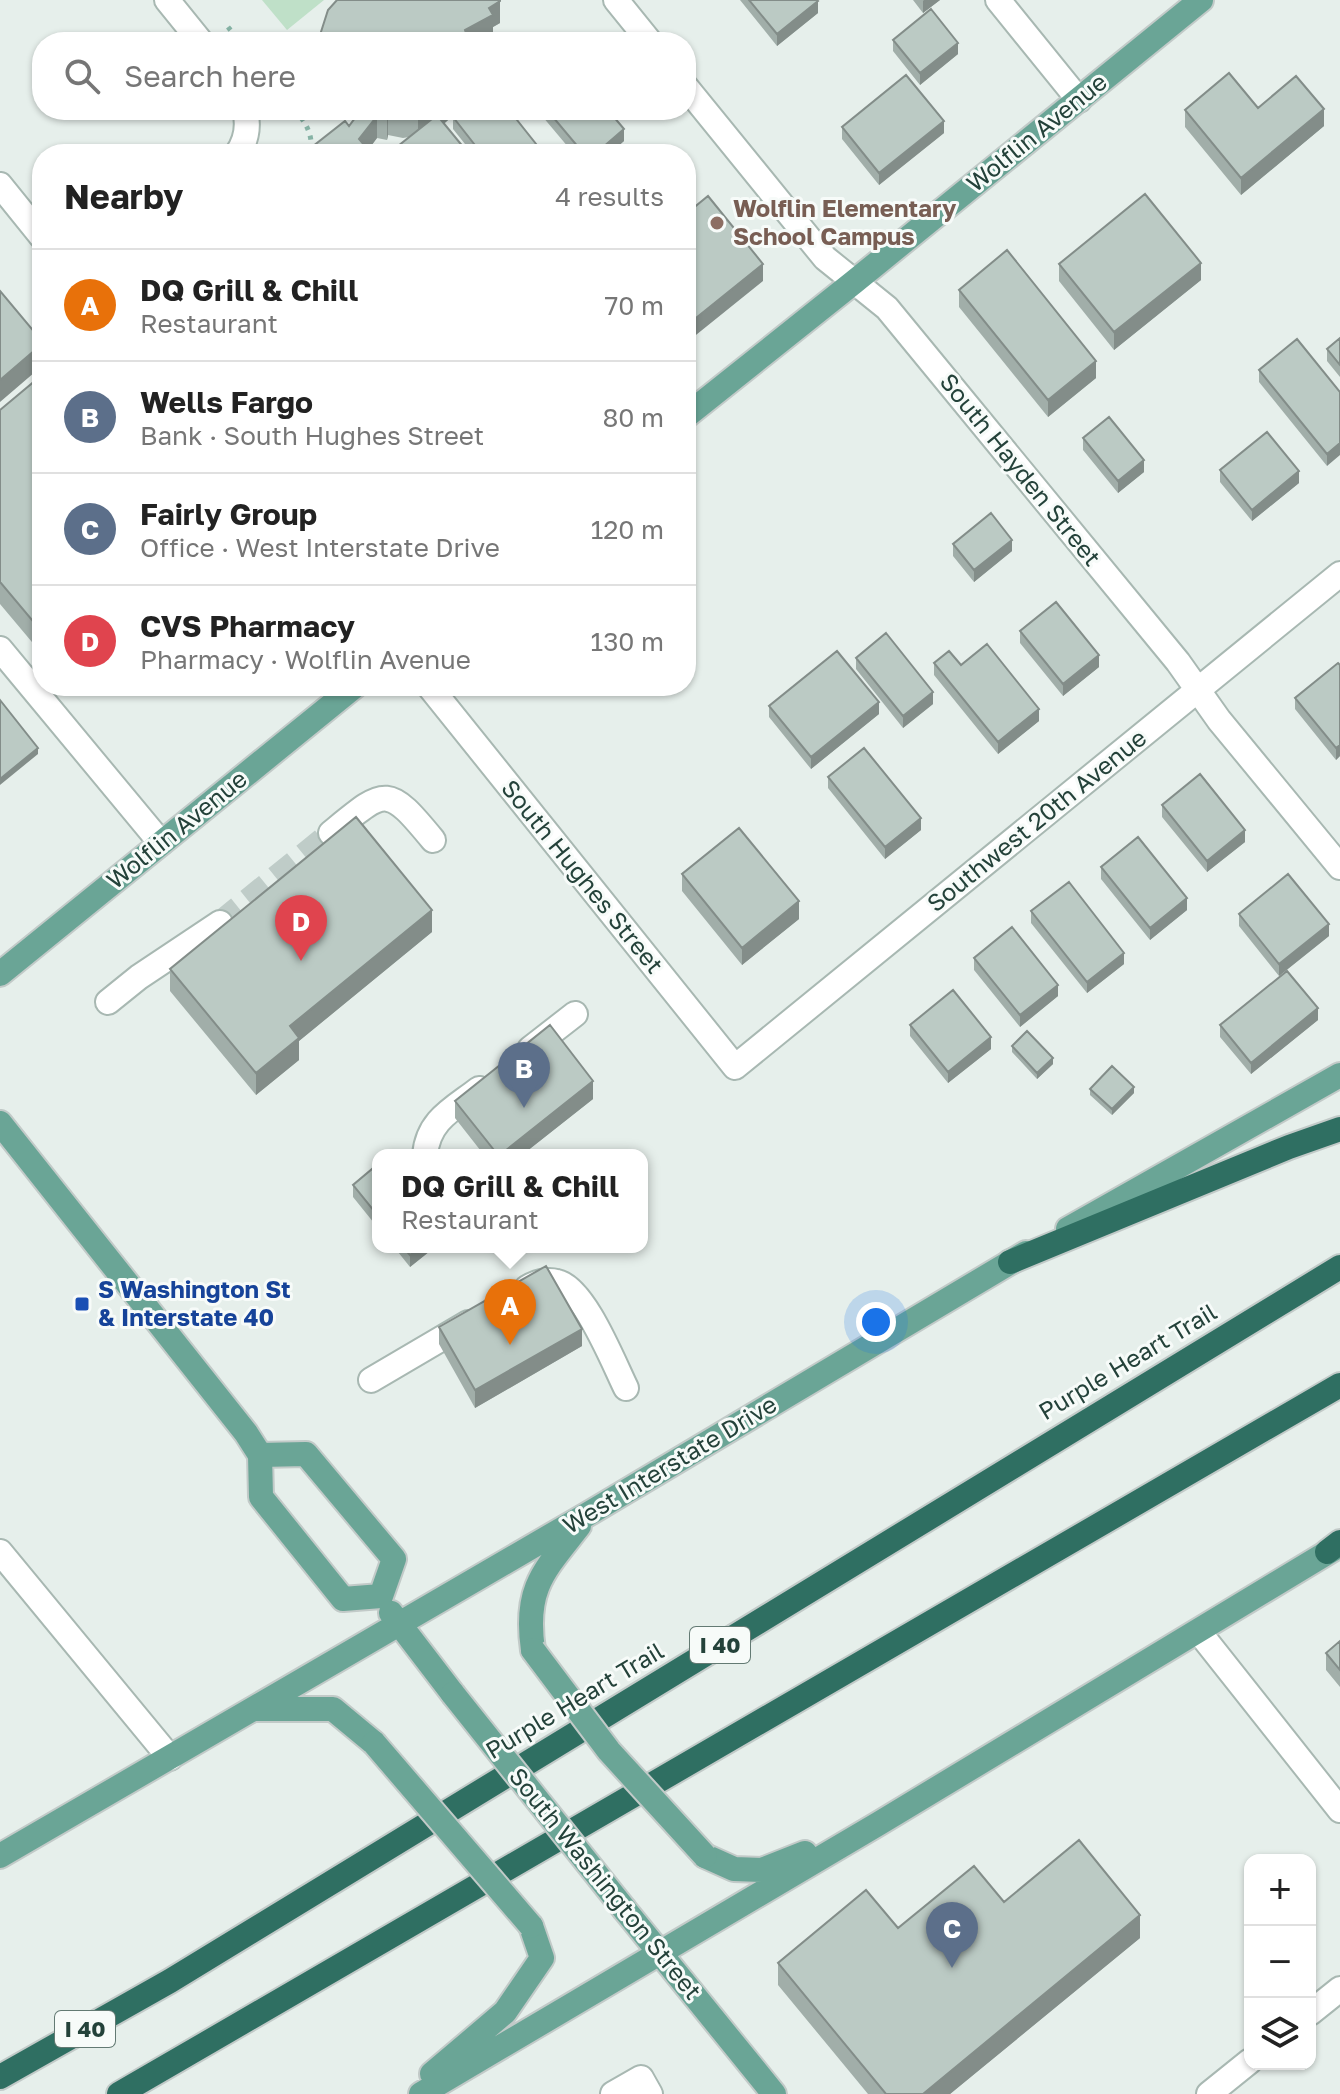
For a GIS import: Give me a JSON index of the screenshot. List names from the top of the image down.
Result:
{
  "streets": {
    "highway": ["Purple Heart Trail", "I 40"],
    "main road": ["Wolflin Avenue", "West Interstate Drive", "South Washington Street"],
    "street": ["South Hayden Street", "Southwest 20th Avenue", "South Hughes Street"]
  },
  "crossings": [
    ["Wolflin Avenue", "South Hayden Street"],
    ["South Hayden Street", "Southwest 20th Avenue"],
    ["Southwest 20th Avenue", "South Hughes Street"],
    ["West Interstate Drive", "South Washington Street"]
  ],
  "places": {
    "other": ["Wolflin Elementary School Campus"],
    "transit": ["S Washington St & Interstate 40"]
  },
  "page": {
    "search": "Search here",
    "heading": ["Nearby", "4 results"],
    "list": [
      {
        "mark": "A",
        "name": "DQ Grill & Chill",
        "note": "Restaurant",
        "value": "70 m"
      },
      {
        "mark": "B",
        "name": "Wells Fargo",
        "note": "Bank · South Hughes Street",
        "value": "80 m"
      },
      {
        "mark": "C",
        "name": "Fairly Group",
        "note": "Office · West Interstate Drive",
        "value": "120 m"
      },
      {
        "mark": "D",
        "name": "CVS Pharmacy",
        "note": "Pharmacy · Wolflin Avenue",
        "value": "130 m"
      }
    ],
    "pins": [
      "D",
      "B",
      "A",
      "C"
    ],
    "popup": ["DQ Grill & Chill", "Restaurant"],
    "map_buttons": ["+", "−"]
  }
}
